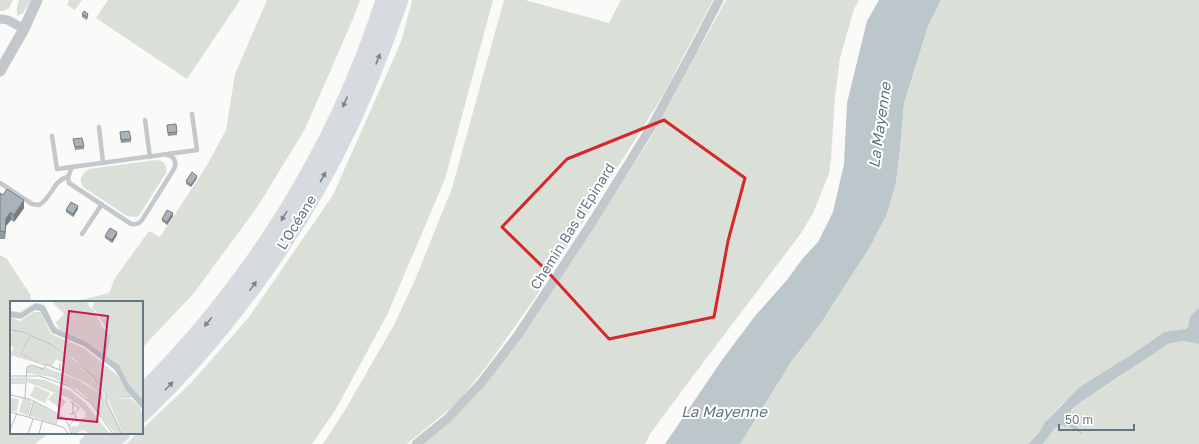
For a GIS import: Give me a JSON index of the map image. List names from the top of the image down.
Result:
{
  "streets": {
    "highway": ["L’Océane"],
    "street": ["Chemin Bas d'Epinard"]
  },
  "water": ["La Mayenne"],
  "scale_bar": "50 m"
}
